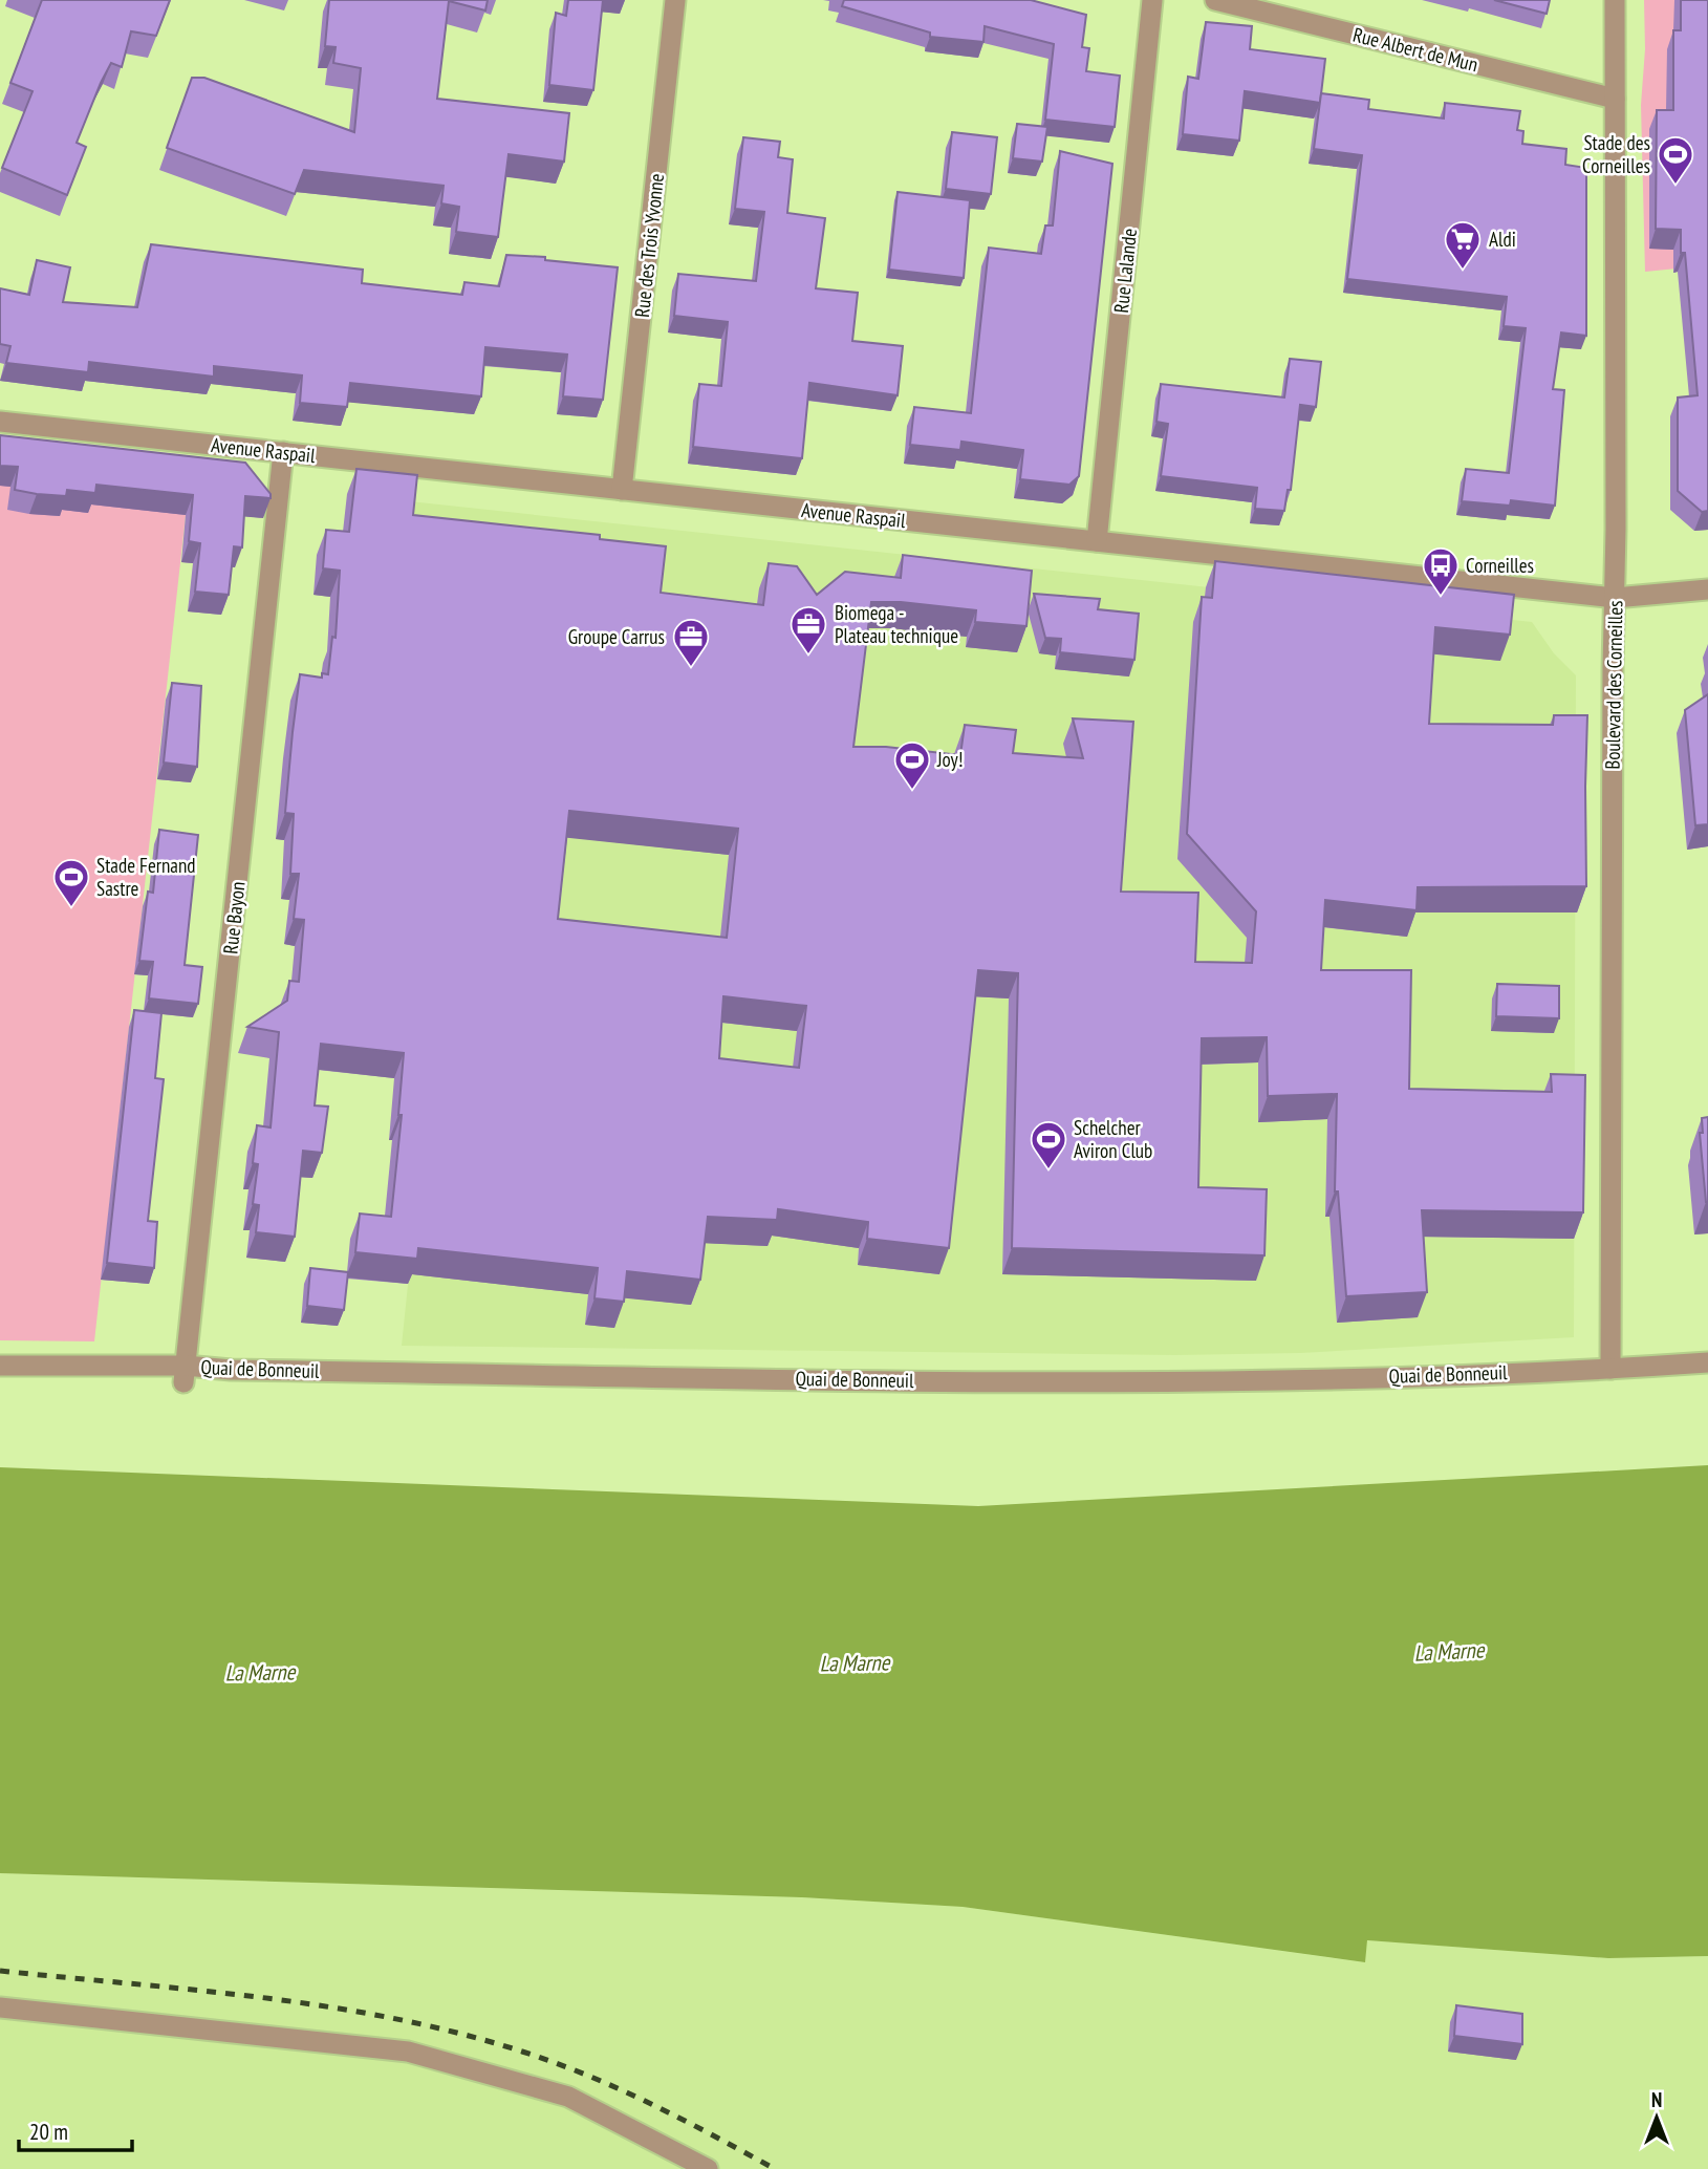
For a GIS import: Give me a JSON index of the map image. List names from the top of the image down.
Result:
{
  "streets": {
    "street": [
      "Rue Albert de Mun",
      "Rue des Trois Yvonne",
      "Rue Lalande",
      "Avenue Raspail",
      "Boulevard des Corneilles",
      "Rue Bayon",
      "Quai de Bonneuil"
    ]
  },
  "crossings": [
    ["Rue Albert de Mun", "Boulevard des Corneilles"],
    ["Rue des Trois Yvonne", "Avenue Raspail"],
    ["Rue Lalande", "Avenue Raspail"],
    ["Avenue Raspail", "Boulevard des Corneilles"],
    ["Avenue Raspail", "Rue Bayon"],
    ["Boulevard des Corneilles", "Quai de Bonneuil"],
    ["Rue Bayon", "Quai de Bonneuil"]
  ],
  "water": ["La Marne"],
  "places": {
    "sports": [
      "Stade des Corneilles",
      "Joy!",
      "Stade Fernand Sastre",
      "Schelcher Aviron Club"
    ],
    "supermarket": ["Aldi"],
    "bus stop": ["Corneilles"],
    "office": ["Biomega - Plateau technique", "Groupe Carrus"]
  },
  "scale_bar": "20 m",
  "north": "top"
}
